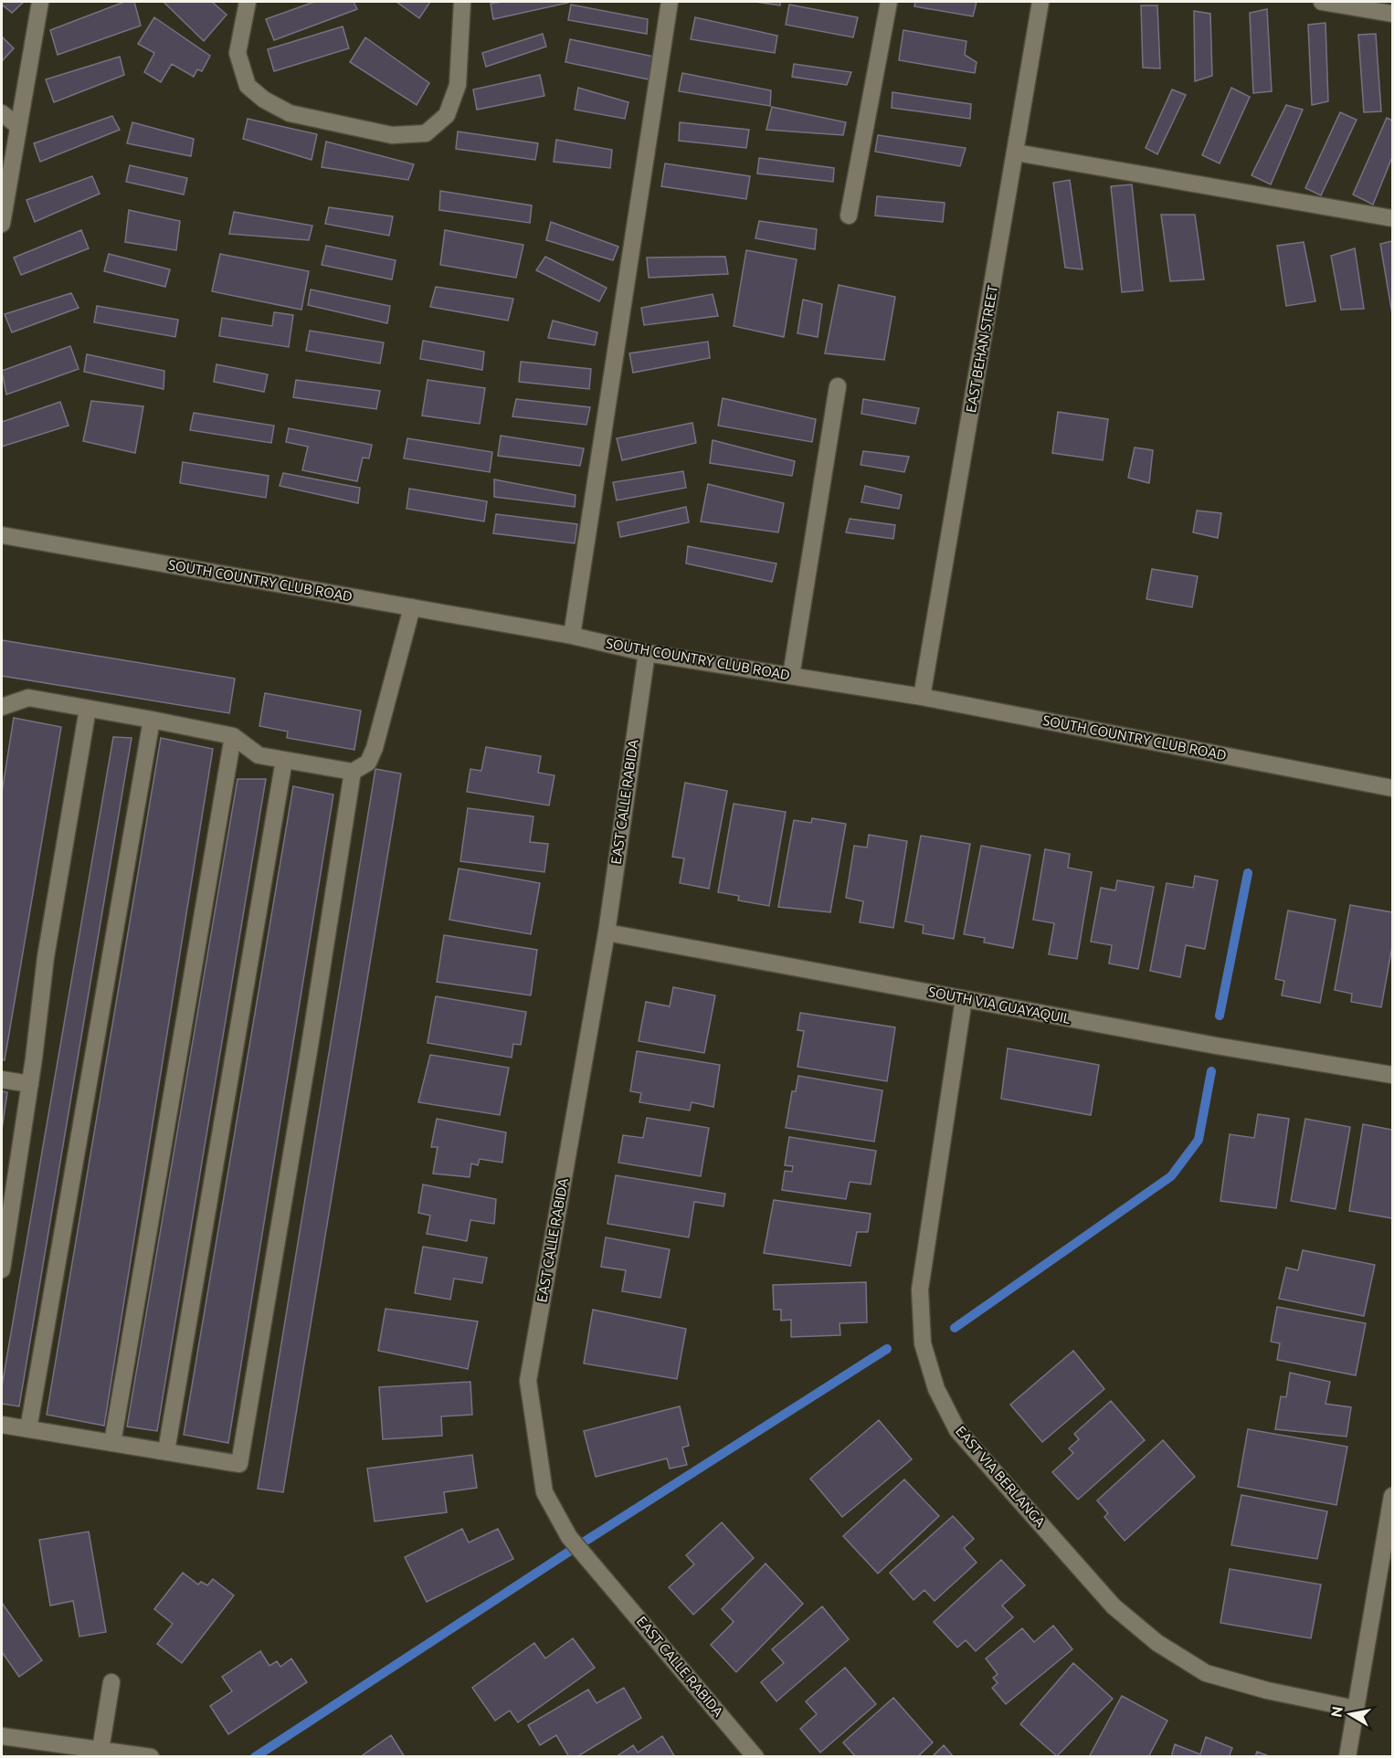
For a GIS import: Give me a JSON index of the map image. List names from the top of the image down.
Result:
{
  "streets": {
    "street": [
      "EAST BEHAN STREET",
      "SOUTH COUNTRY CLUB ROAD",
      "EAST CALLE RABIDA",
      "SOUTH VIA GUAYAQUIL",
      "EAST VIA BERLANGA"
    ]
  },
  "crossings": [
    ["EAST BEHAN STREET", "SOUTH COUNTRY CLUB ROAD"],
    ["SOUTH COUNTRY CLUB ROAD", "EAST CALLE RABIDA"],
    ["EAST CALLE RABIDA", "SOUTH VIA GUAYAQUIL"],
    ["SOUTH VIA GUAYAQUIL", "EAST VIA BERLANGA"]
  ],
  "north": "left"
}
